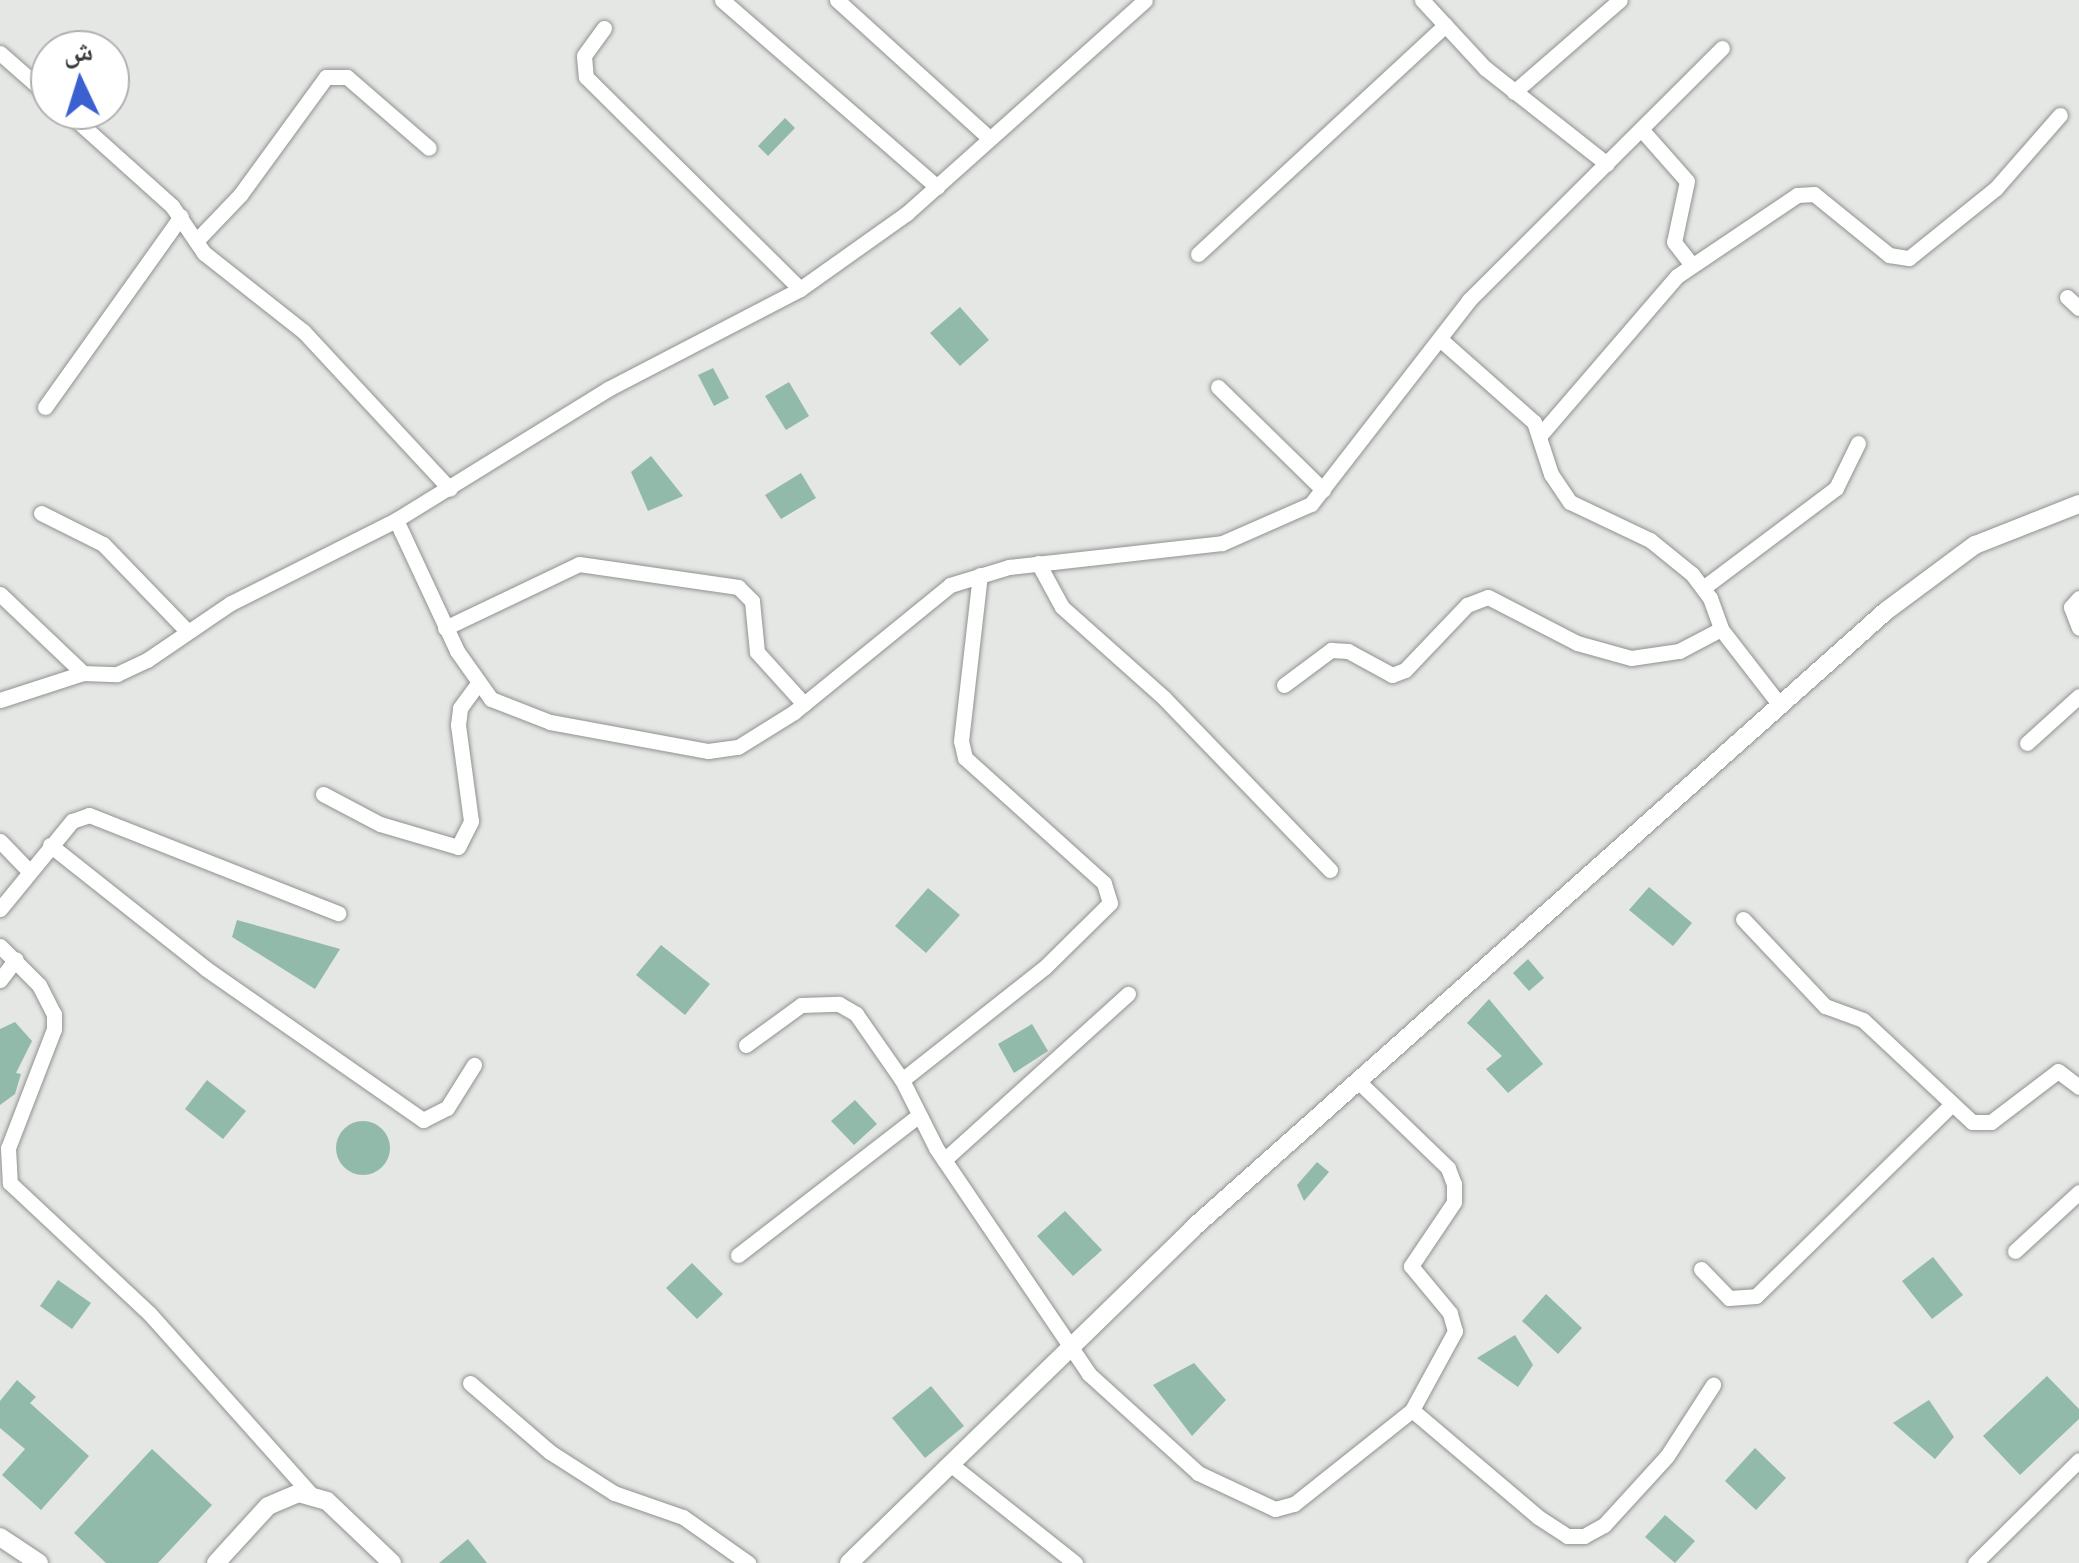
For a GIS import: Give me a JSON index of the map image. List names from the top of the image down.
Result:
{
  "north": "top"
}
